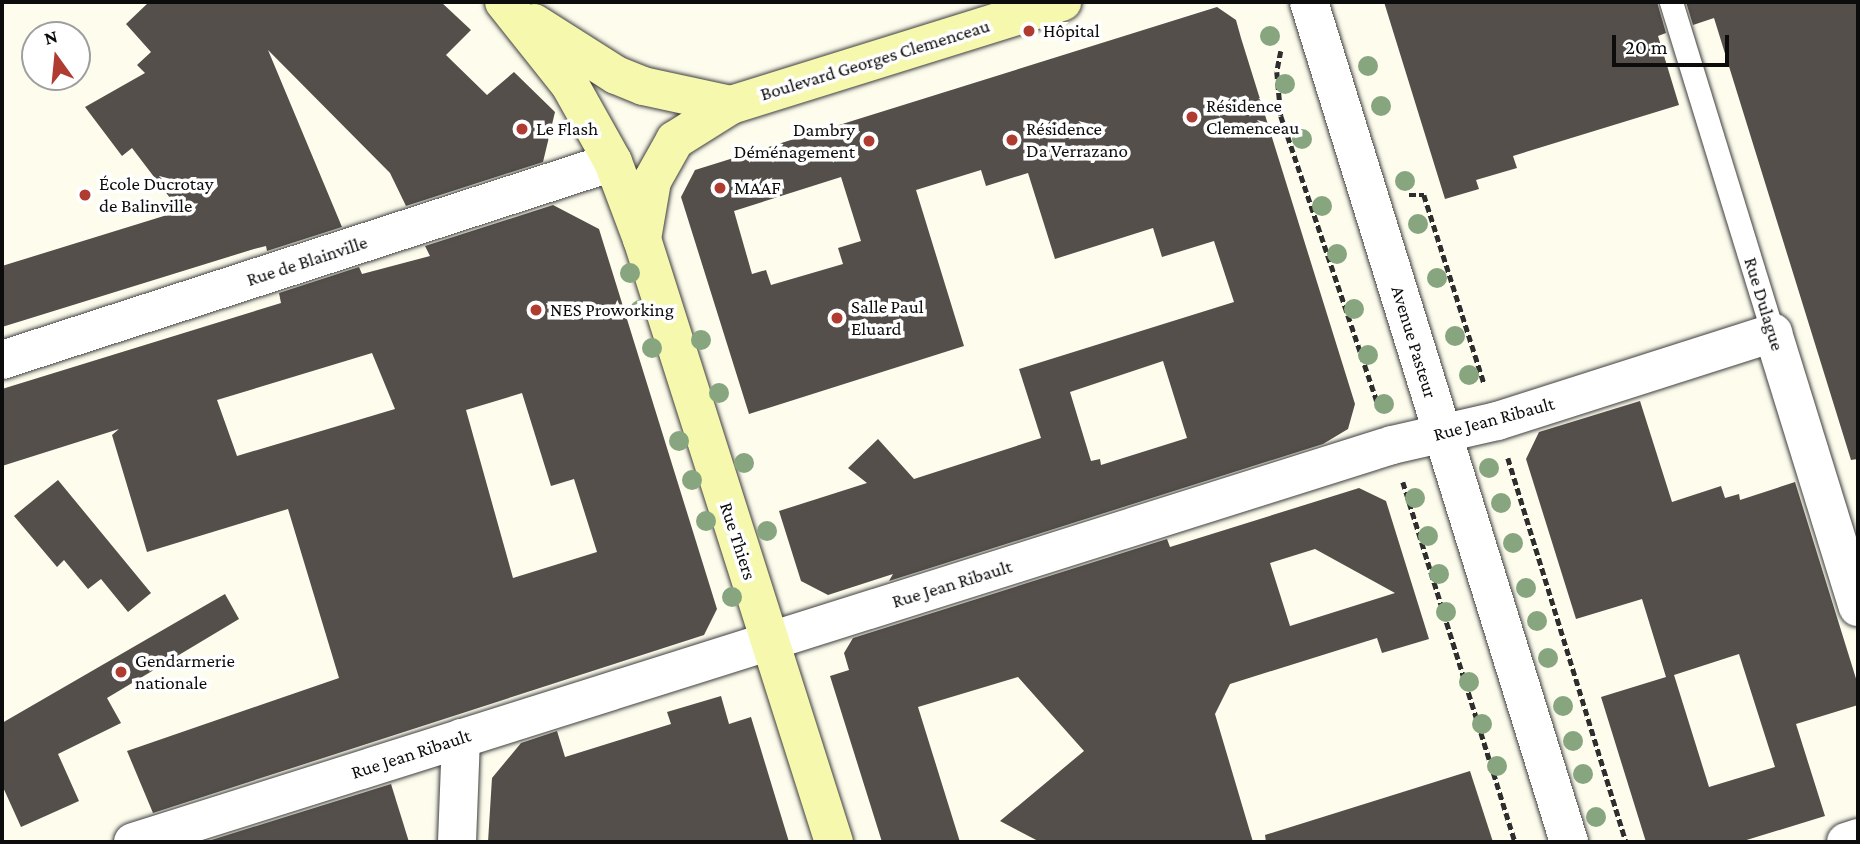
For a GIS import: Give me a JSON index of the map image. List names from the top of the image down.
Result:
{
  "streets": {
    "main road": ["Boulevard Georges Clemenceau", "Rue Thiers"],
    "street": [
      "Rue de Blainville",
      "Rue Dulague",
      "Avenue Pasteur",
      "Rue Jean Ribault"
    ]
  },
  "crossings": [
    ["Boulevard Georges Clemenceau", "Rue Thiers"],
    ["Rue de Blainville", "Rue Thiers"],
    ["Rue Dulague", "Rue Jean Ribault"],
    ["Avenue Pasteur", "Rue Jean Ribault"],
    ["Rue Jean Ribault", "Rue Thiers"]
  ],
  "places": [
    "Hôpital",
    "Résidence Clemenceau",
    "Le Flash",
    "Résidence Da Verrazano",
    "Dambry Déménagement",
    "MAAF",
    "École Ducrotay de Balinville",
    "NES Proworking",
    "Salle Paul Eluard",
    "Gendarmerie nationale"
  ],
  "scale_bar": "20 m",
  "north": "top"
}
